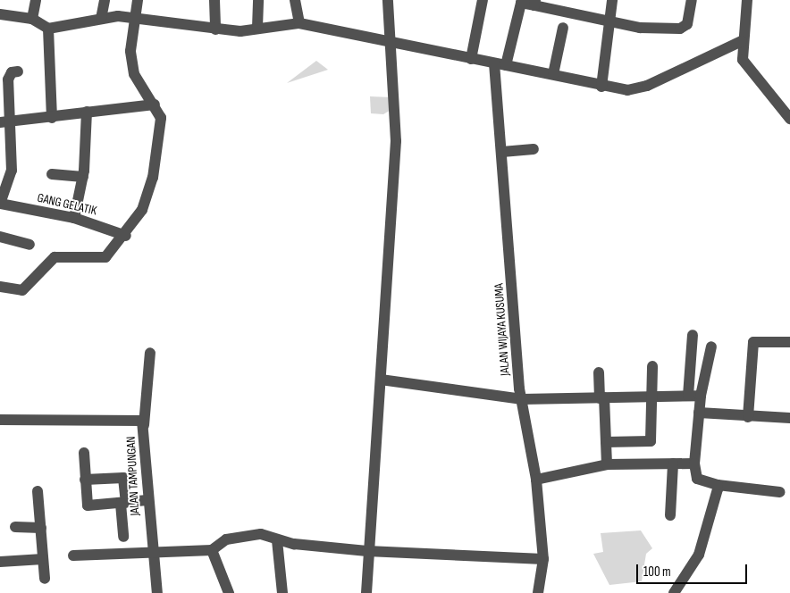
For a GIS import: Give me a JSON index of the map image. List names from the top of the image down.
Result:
{
  "streets": {
    "street": ["GANG GELATIK", "JALAN WIJAYA KUSUMA", "JALAN TAMPUNGAN"]
  },
  "scale_bar": "100 m"
}
